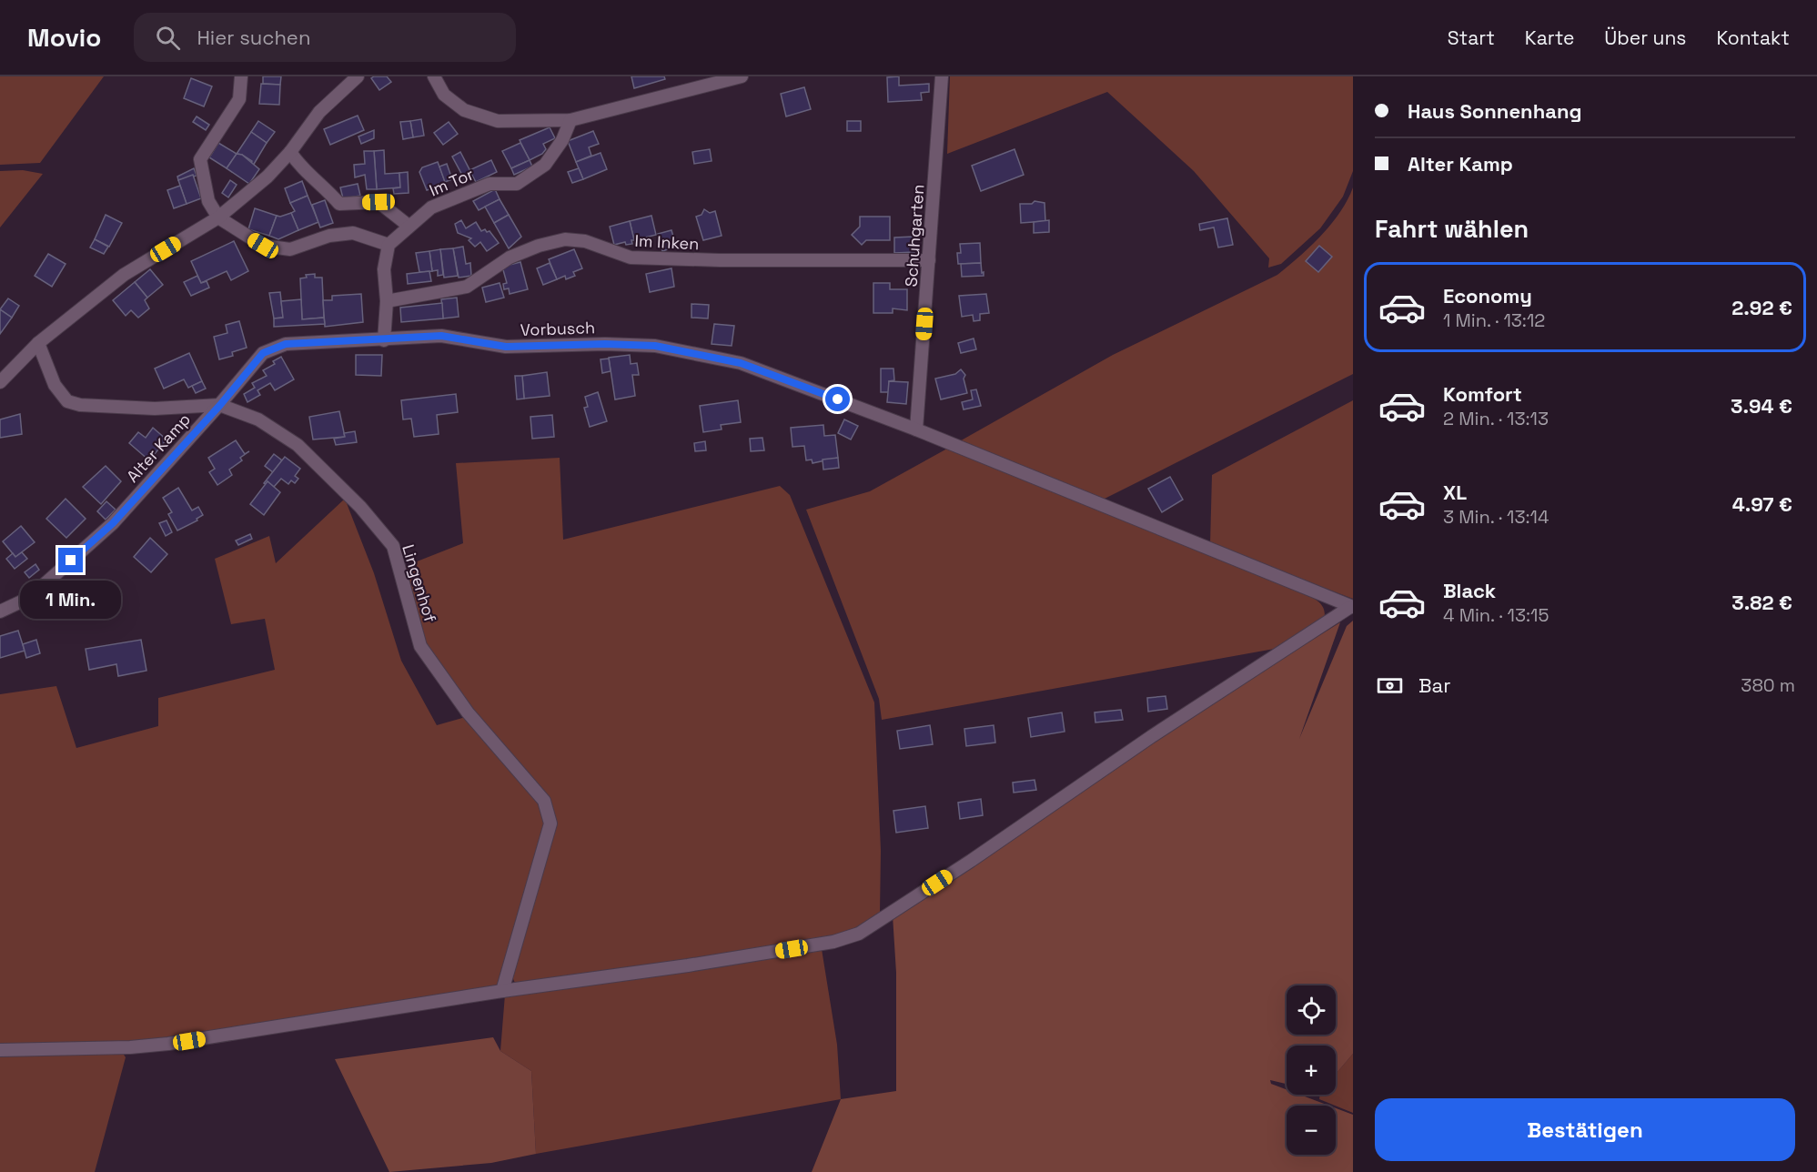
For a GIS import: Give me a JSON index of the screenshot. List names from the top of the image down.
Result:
{
  "streets": {
    "street": [
      "Im Tor",
      "Schuhgarten",
      "Im Inken",
      "Vorbusch",
      "Alter Kamp",
      "Lingenhof"
    ]
  },
  "crossings": [
    ["Schuhgarten", "Im Inken"],
    ["Schuhgarten", "Vorbusch"],
    ["Vorbusch", "Alter Kamp"],
    ["Alter Kamp", "Lingenhof"]
  ],
  "page": {
    "header": "Movio",
    "search": "Hier suchen",
    "nav": [
      "Start",
      "Karte",
      "Über uns",
      "Kontakt"
    ],
    "banner": ["Haus Sonnenhang", "Alter Kamp"],
    "heading": "Fahrt wählen",
    "list": [
      {
        "name": "Economy",
        "note": "1 Min. · 13:12",
        "value": "2.92 €"
      },
      {
        "name": "Komfort",
        "note": "2 Min. · 13:13",
        "value": "3.94 €"
      },
      {
        "name": "XL",
        "note": "3 Min. · 13:14",
        "value": "4.97 €"
      },
      {
        "name": "Black",
        "note": "4 Min. · 13:15",
        "value": "3.82 €"
      }
    ],
    "bubble": "1 Min.",
    "pay": ["Bar", "380 m"],
    "map_buttons": ["+", "−"],
    "buttons": "Bestätigen"
  }
}
